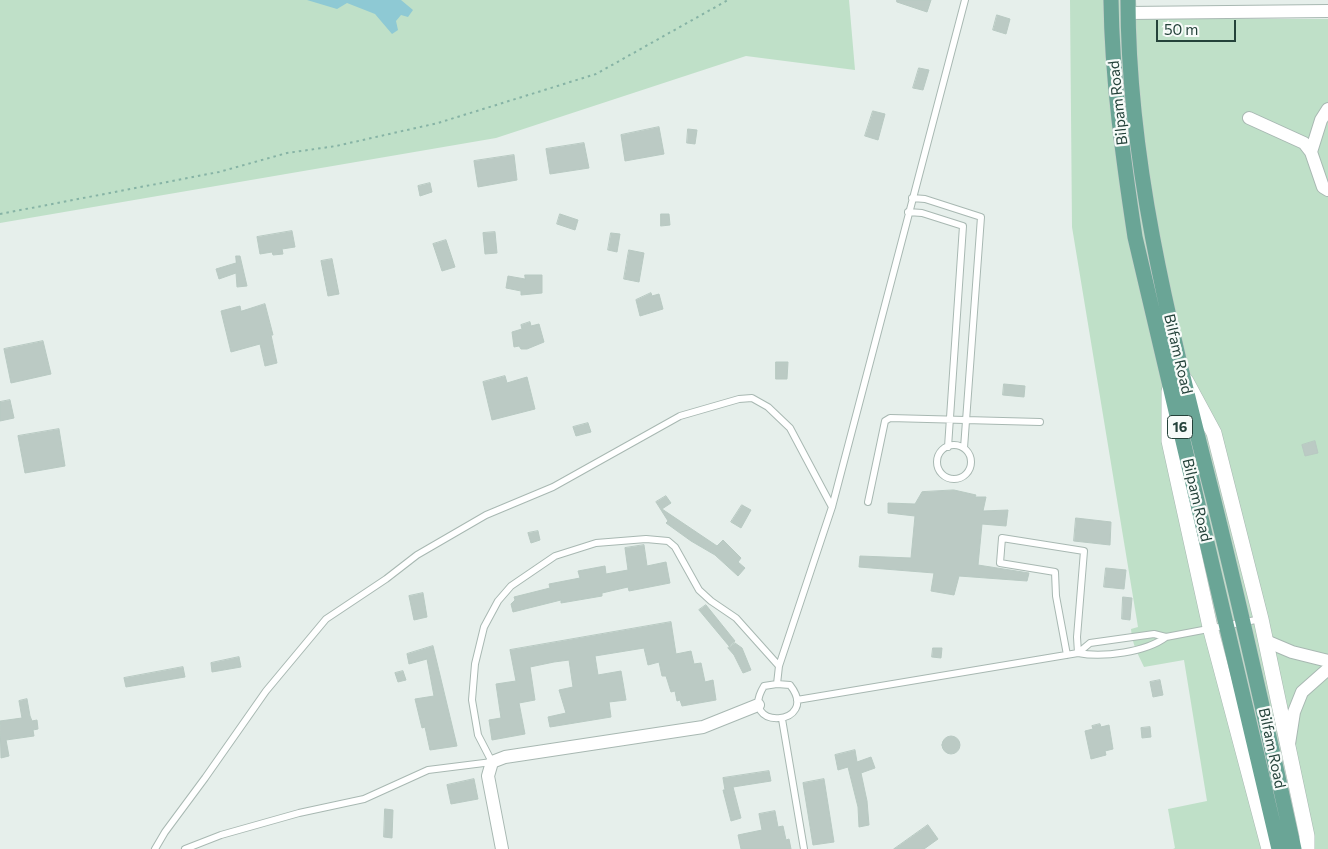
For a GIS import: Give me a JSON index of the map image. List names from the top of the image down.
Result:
{
  "streets": {
    "main road": ["Bilpam Road", "Bilfam Road", "16"]
  },
  "crossings": [
    ["Bilpam Road", "Bilfam Road"]
  ],
  "scale_bar": "50 m"
}
